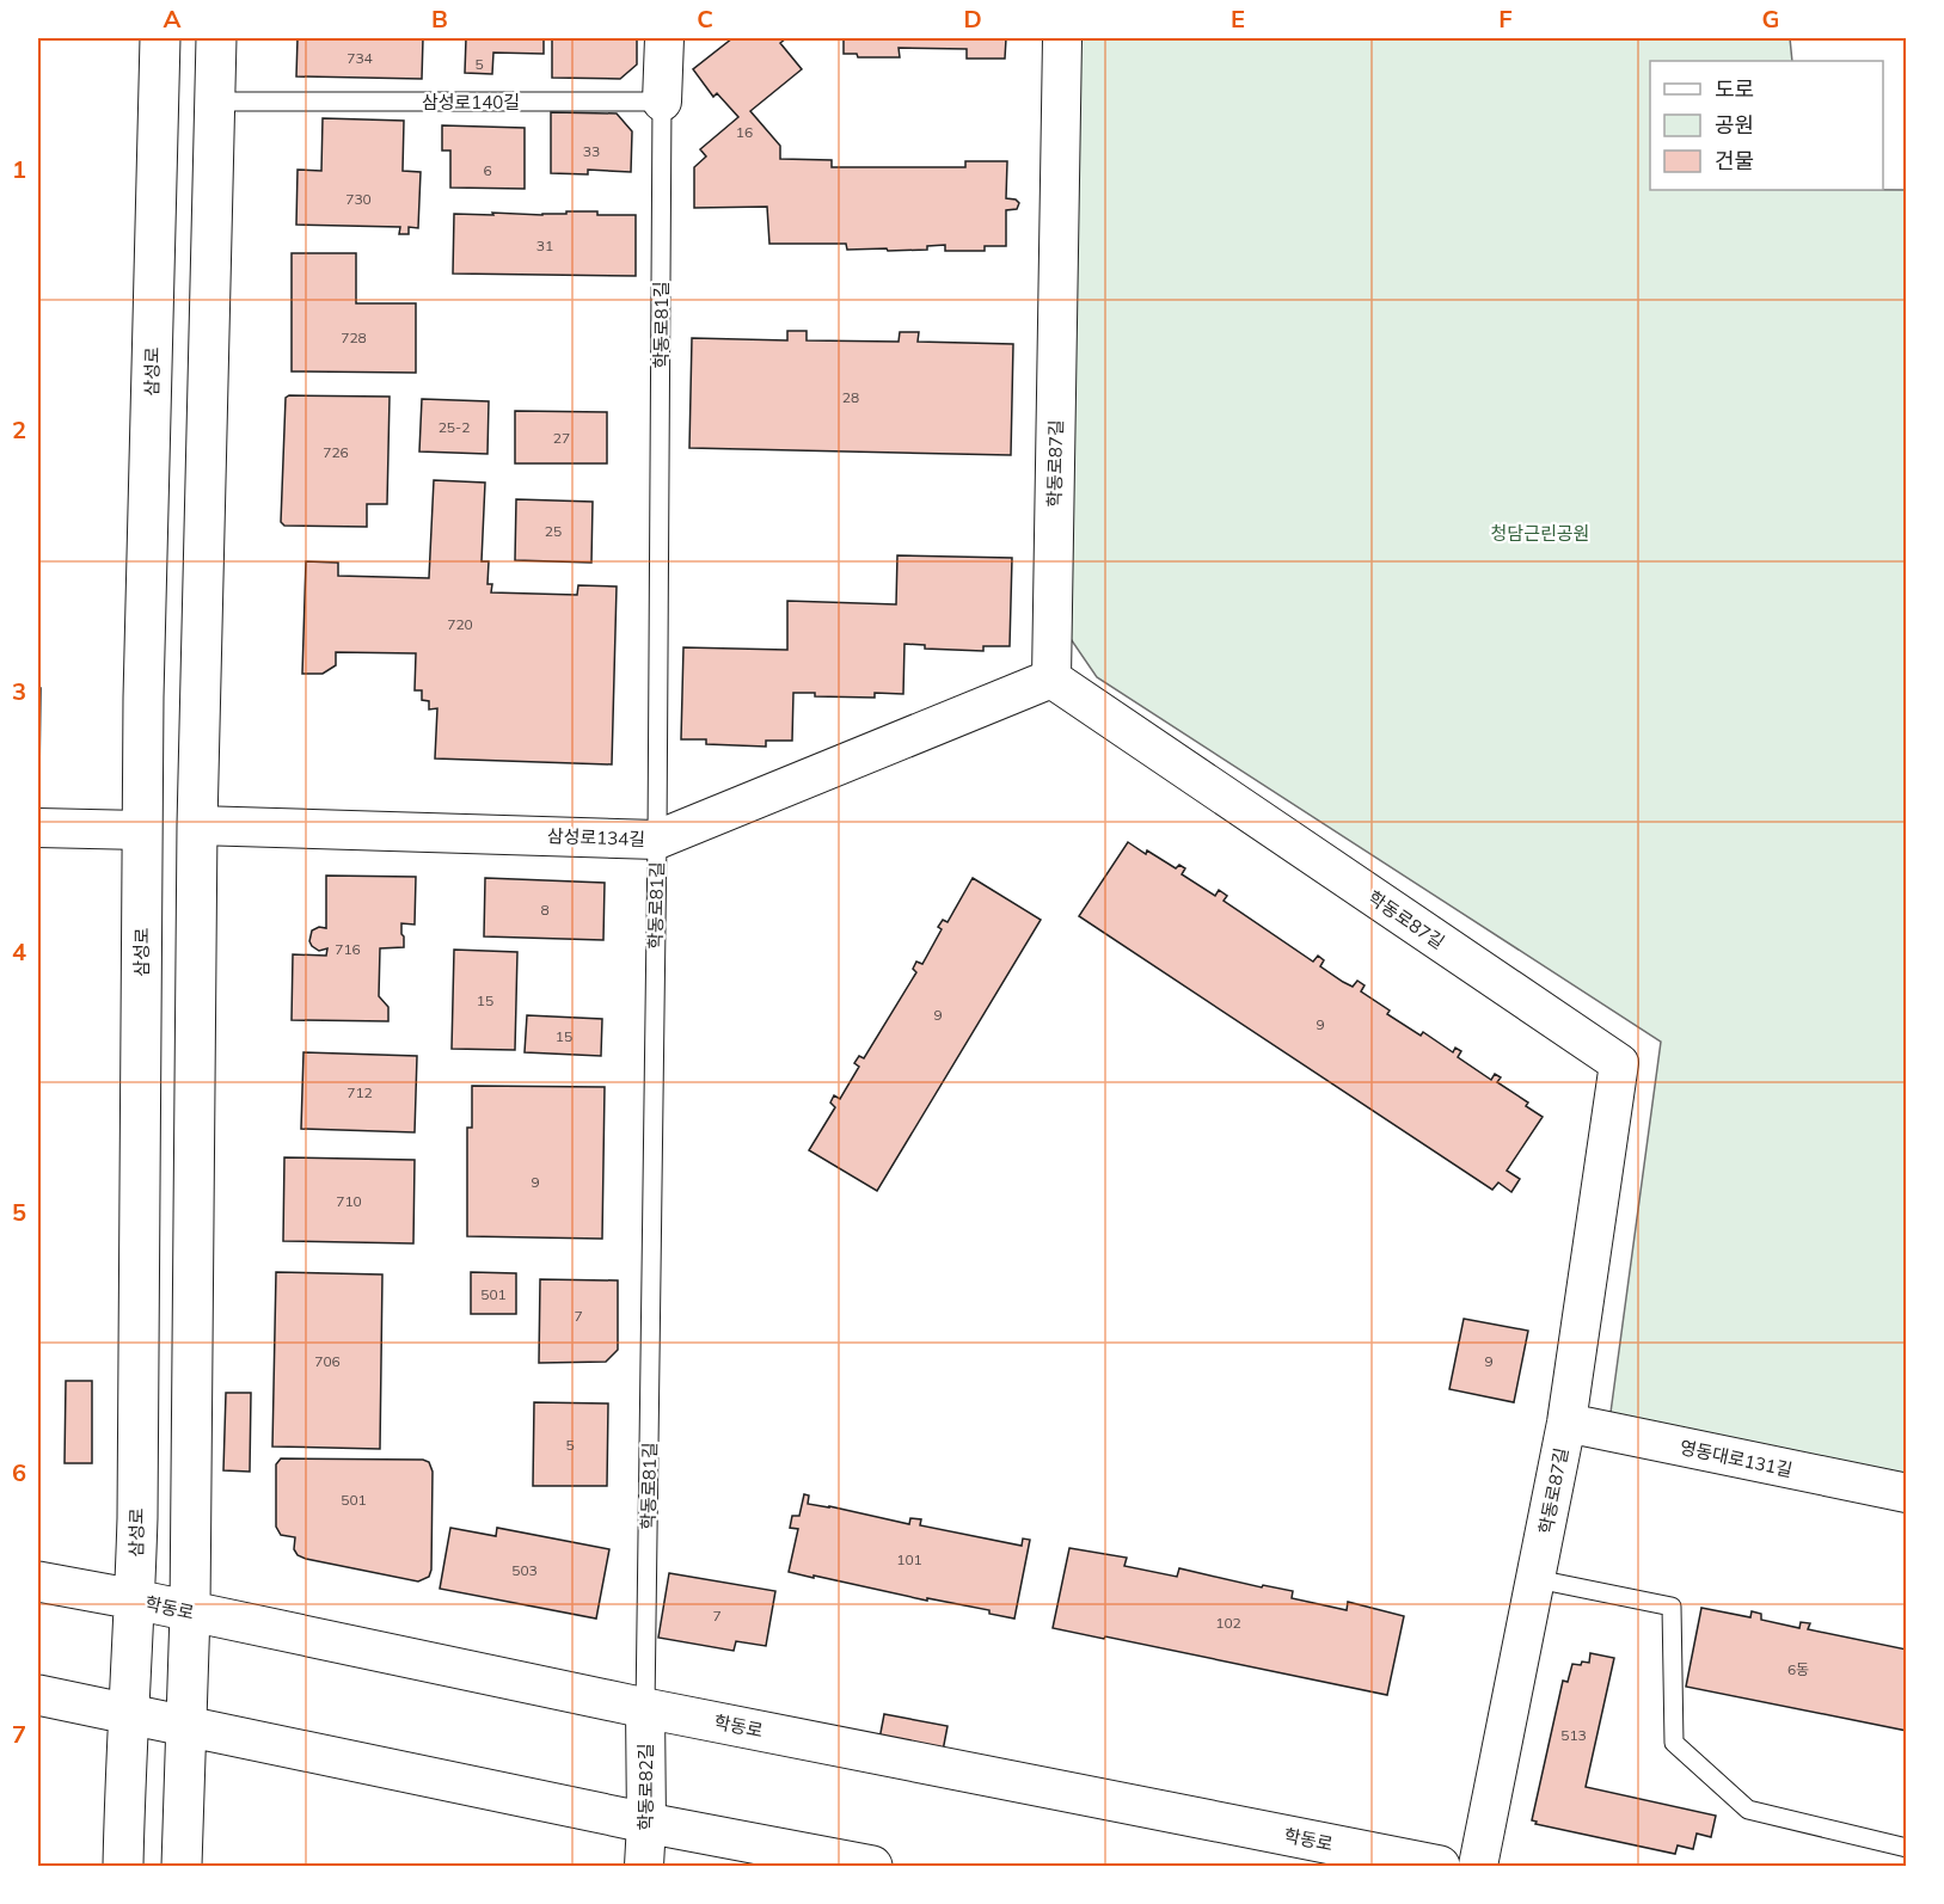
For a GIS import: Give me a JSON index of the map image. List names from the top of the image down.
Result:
{
  "streets": {
    "main road": ["삼성로", "학동로"],
    "street": [
      "학동로87길",
      "삼성로134길",
      "영동대로131길",
      "학동로82길"
    ],
    "lane": ["삼성로140길", "학동로81길"]
  },
  "crossings": [
    ["삼성로140길", "학동로81길"],
    ["학동로81길", "삼성로134길"],
    ["학동로81길", "학동로"],
    ["학동로81길", "학동로82길"],
    ["삼성로", "학동로"],
    ["학동로87길", "삼성로134길"],
    ["학동로87길", "영동대로131길"],
    ["학동로", "학동로82길"]
  ],
  "parks": ["청담근린공원"],
  "house_numbers": [
    "734",
    "5",
    "16",
    "33",
    "6",
    "730",
    "31",
    "728",
    "28",
    "25-2",
    "27",
    "726",
    "25",
    "720",
    "8",
    "716",
    "15",
    "9",
    "9",
    "15",
    "712",
    "9",
    "710",
    "501",
    "7",
    "706",
    "9",
    "5",
    "501",
    "101",
    "503",
    "7",
    "102",
    "6동",
    "513"
  ],
  "legend": ["도로", "공원", "건물"],
  "grid": {
    "columns": [
      "A",
      "B",
      "C",
      "D",
      "E",
      "F",
      "G"
    ],
    "rows": [
      "1",
      "2",
      "3",
      "4",
      "5",
      "6",
      "7"
    ]
  }
}
